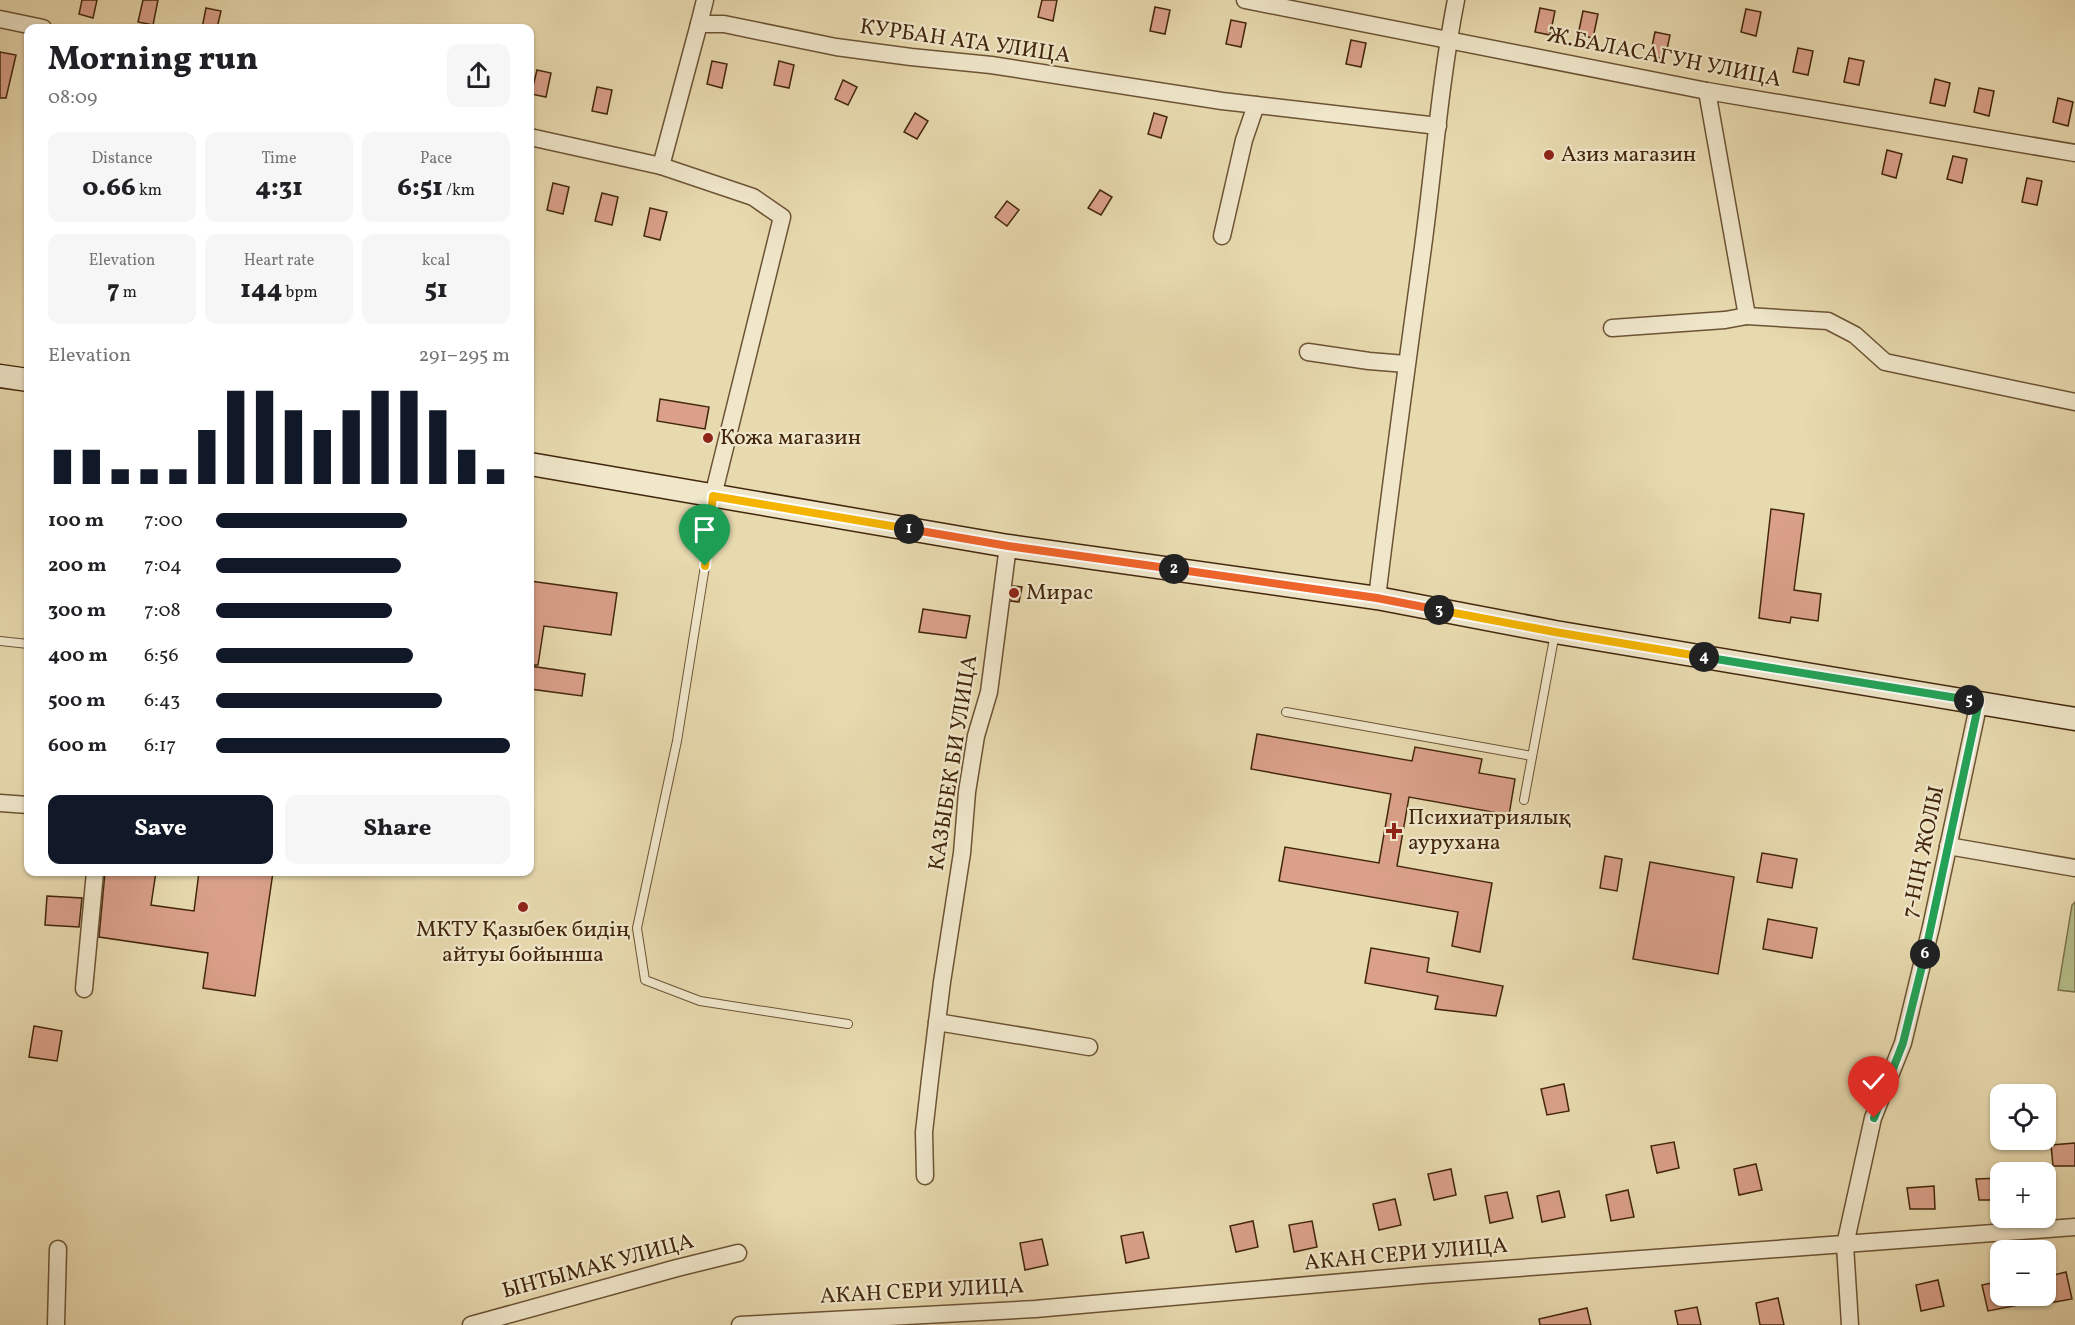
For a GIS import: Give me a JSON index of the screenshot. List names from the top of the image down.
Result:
{
  "streets": {
    "street": [
      "КУРБАН АТА УЛИЦА",
      "Ж.БАЛАСАГУН УЛИЦА",
      "КАЗЫБЕК БИ УЛИЦА",
      "7-НІҢ ЖОЛЫ",
      "АКАН СЕРИ УЛИЦА",
      "ЫНТЫМАК УЛИЦА"
    ]
  },
  "crossings": [
    ["7-НІҢ ЖОЛЫ", "АКАН СЕРИ УЛИЦА"]
  ],
  "places": {
    "other": [
      "Азиз магазин",
      "Кожа магазин",
      "Мирас",
      "МКТУ Қазыбек бидің айтуы бойынша"
    ],
    "health": ["Психиатриялық аурухана"]
  },
  "page": {
    "heading": ["Morning run", "08:09"],
    "stats": [
      ["Distance", "0.66 km"],
      ["Time", "4:31"],
      ["Pace", "6:51 /km"],
      ["Elevation", "7 m"],
      ["Heart rate", "144 bpm"],
      ["kcal", "51"]
    ],
    "chart": ["Elevation", "291–295 m"],
    "list": [
      {
        "name": "100 m",
        "note": "7:00"
      },
      {
        "name": "200 m",
        "note": "7:04"
      },
      {
        "name": "300 m",
        "note": "7:08"
      },
      {
        "name": "400 m",
        "note": "6:56"
      },
      {
        "name": "500 m",
        "note": "6:43"
      },
      {
        "name": "600 m",
        "note": "6:17"
      }
    ],
    "pins": [
      "1",
      "2",
      "3",
      "4",
      "5",
      "6"
    ],
    "buttons": ["Save", "Share"],
    "map_buttons": ["+", "−"]
  }
}
